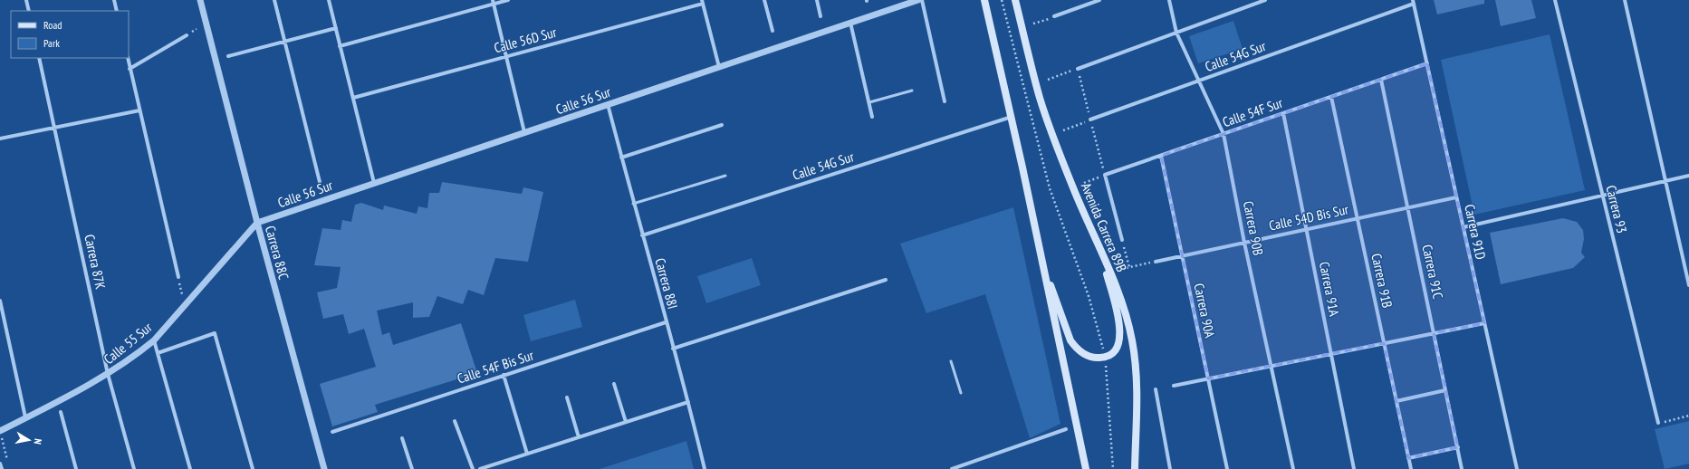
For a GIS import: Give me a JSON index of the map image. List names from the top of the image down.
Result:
{
  "streets": {
    "main road": ["Avenida Carrera 89B"],
    "street": [
      "Calle 56D Sur",
      "Calle 54G Sur",
      "Calle 56 Sur",
      "Calle 54F Sur",
      "Carrera 93",
      "Calle 54D Bis Sur",
      "Carrera 90B",
      "Carrera 91D",
      "Carrera 88C",
      "Carrera 87K",
      "Carrera 91C",
      "Carrera 91B",
      "Carrera 88I",
      "Carrera 91A",
      "Carrera 90A",
      "Calle 55 Sur",
      "Calle 54F Bis Sur"
    ]
  },
  "crossings": [
    ["Calle 54G Sur", "Carrera 90B"],
    ["Calle 54G Sur", "Carrera 91D"],
    ["Calle 54G Sur", "Carrera 88I"],
    ["Calle 56 Sur", "Carrera 88C"],
    ["Calle 56 Sur", "Carrera 88I"],
    ["Calle 56 Sur", "Calle 55 Sur"],
    ["Calle 54F Sur", "Carrera 90B"],
    ["Calle 54F Sur", "Carrera 91D"],
    ["Calle 54F Sur", "Carrera 91C"],
    ["Calle 54F Sur", "Carrera 91B"],
    ["Calle 54F Sur", "Carrera 91A"],
    ["Calle 54F Sur", "Carrera 90A"],
    ["Calle 54D Bis Sur", "Carrera 90B"],
    ["Calle 54D Bis Sur", "Carrera 91D"],
    ["Calle 54D Bis Sur", "Carrera 91C"],
    ["Calle 54D Bis Sur", "Carrera 91B"],
    ["Calle 54D Bis Sur", "Carrera 91A"],
    ["Calle 54D Bis Sur", "Carrera 90A"],
    ["Carrera 88C", "Calle 55 Sur"],
    ["Carrera 87K", "Calle 55 Sur"],
    ["Carrera 88I", "Calle 54F Bis Sur"]
  ],
  "legend": ["Road", "Park"],
  "north": "right"
}
